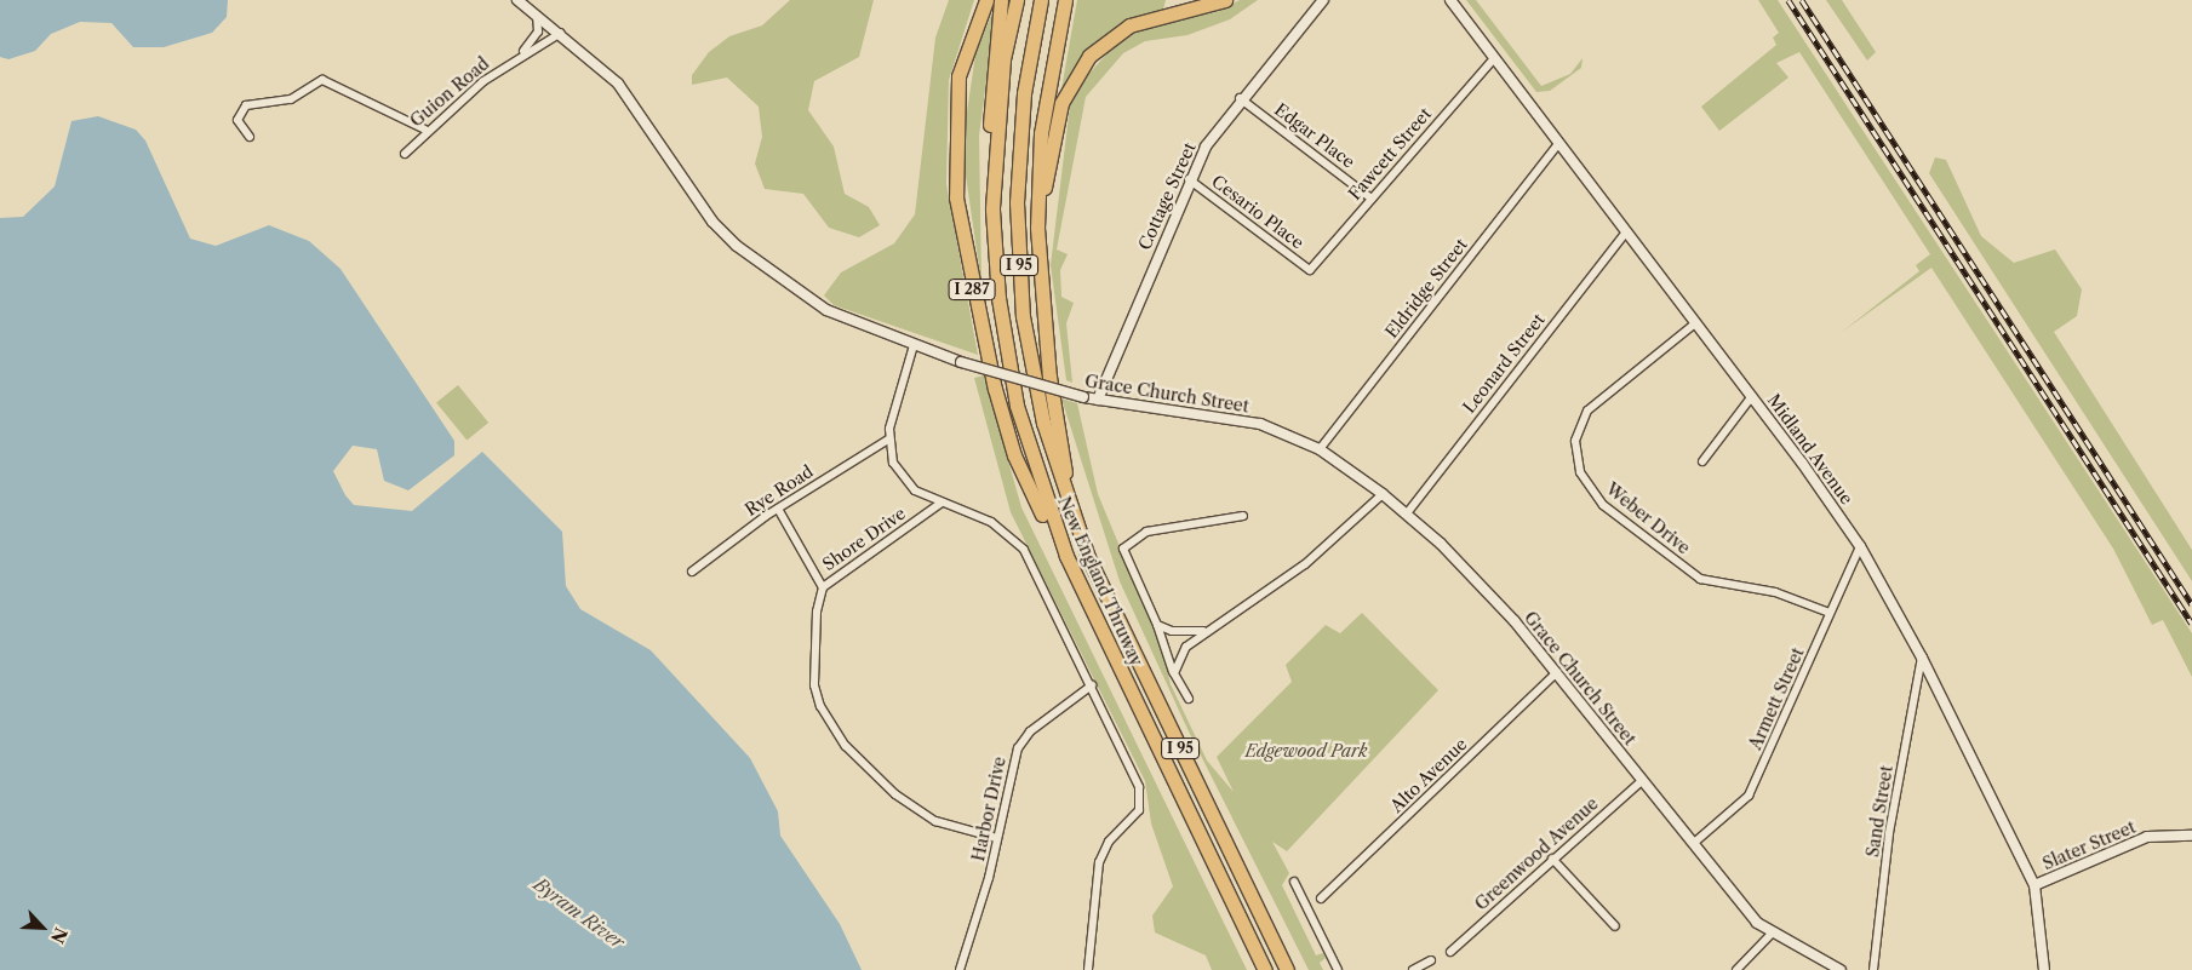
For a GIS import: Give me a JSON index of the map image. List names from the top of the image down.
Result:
{
  "streets": {
    "highway": ["I 95", "I 287", "New England Thruway"],
    "street": [
      "Guion Road",
      "Edgar Place",
      "Fawcett Street",
      "Cottage Street",
      "Cesario Place",
      "Eldridge Street",
      "Leonard Street",
      "Grace Church Street",
      "Midland Avenue",
      "Rye Road",
      "Weber Drive",
      "Shore Drive",
      "Armett Street",
      "Alto Avenue",
      "Harbor Drive",
      "Sand Street",
      "Slater Street",
      "Greenwood Avenue"
    ]
  },
  "crossings": [
    ["Guion Road", "Grace Church Street"],
    ["Edgar Place", "Fawcett Street"],
    ["Edgar Place", "Cottage Street"],
    ["Fawcett Street", "Cesario Place"],
    ["Fawcett Street", "Midland Avenue"],
    ["Cottage Street", "Cesario Place"],
    ["Cottage Street", "Grace Church Street"],
    ["Eldridge Street", "Grace Church Street"],
    ["Eldridge Street", "Midland Avenue"],
    ["I 287", "New England Thruway"],
    ["Leonard Street", "Grace Church Street"],
    ["Leonard Street", "Midland Avenue"],
    ["Grace Church Street", "Armett Street"],
    ["Grace Church Street", "Alto Avenue"],
    ["Grace Church Street", "Greenwood Avenue"],
    ["Midland Avenue", "Weber Drive"],
    ["Midland Avenue", "Armett Street"],
    ["Midland Avenue", "Sand Street"],
    ["Midland Avenue", "Slater Street"],
    ["Weber Drive", "Armett Street"],
    ["Shore Drive", "Harbor Drive"]
  ],
  "water": ["Byram River"],
  "parks": ["Edgewood Park"],
  "north": "bottom right"
}
